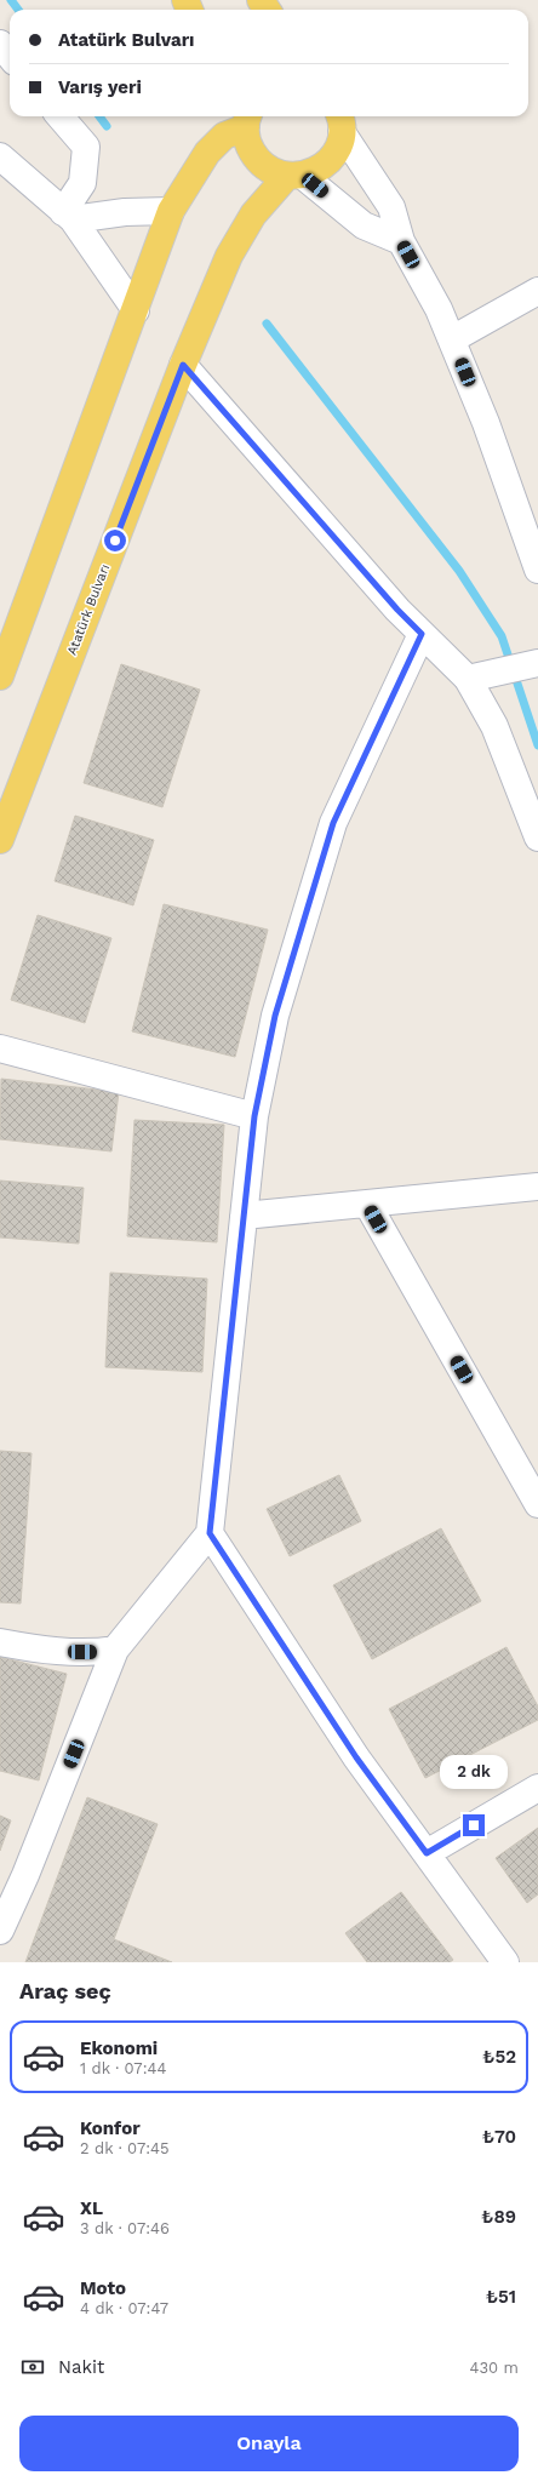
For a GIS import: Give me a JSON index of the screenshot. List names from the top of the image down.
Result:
{
  "streets": {
    "main road": ["Atatürk Bulvarı"]
  },
  "page": {
    "banner": ["Atatürk Bulvarı", "Varış yeri"],
    "bubble": "2 dk",
    "heading": "Araç seç",
    "list": [
      {
        "name": "Ekonomi",
        "note": "1 dk · 07:44",
        "value": "₺52"
      },
      {
        "name": "Konfor",
        "note": "2 dk · 07:45",
        "value": "₺70"
      },
      {
        "name": "XL",
        "note": "3 dk · 07:46",
        "value": "₺89"
      },
      {
        "name": "Moto",
        "note": "4 dk · 07:47",
        "value": "₺51"
      }
    ],
    "pay": ["Nakit", "430 m"],
    "buttons": "Onayla"
  }
}
